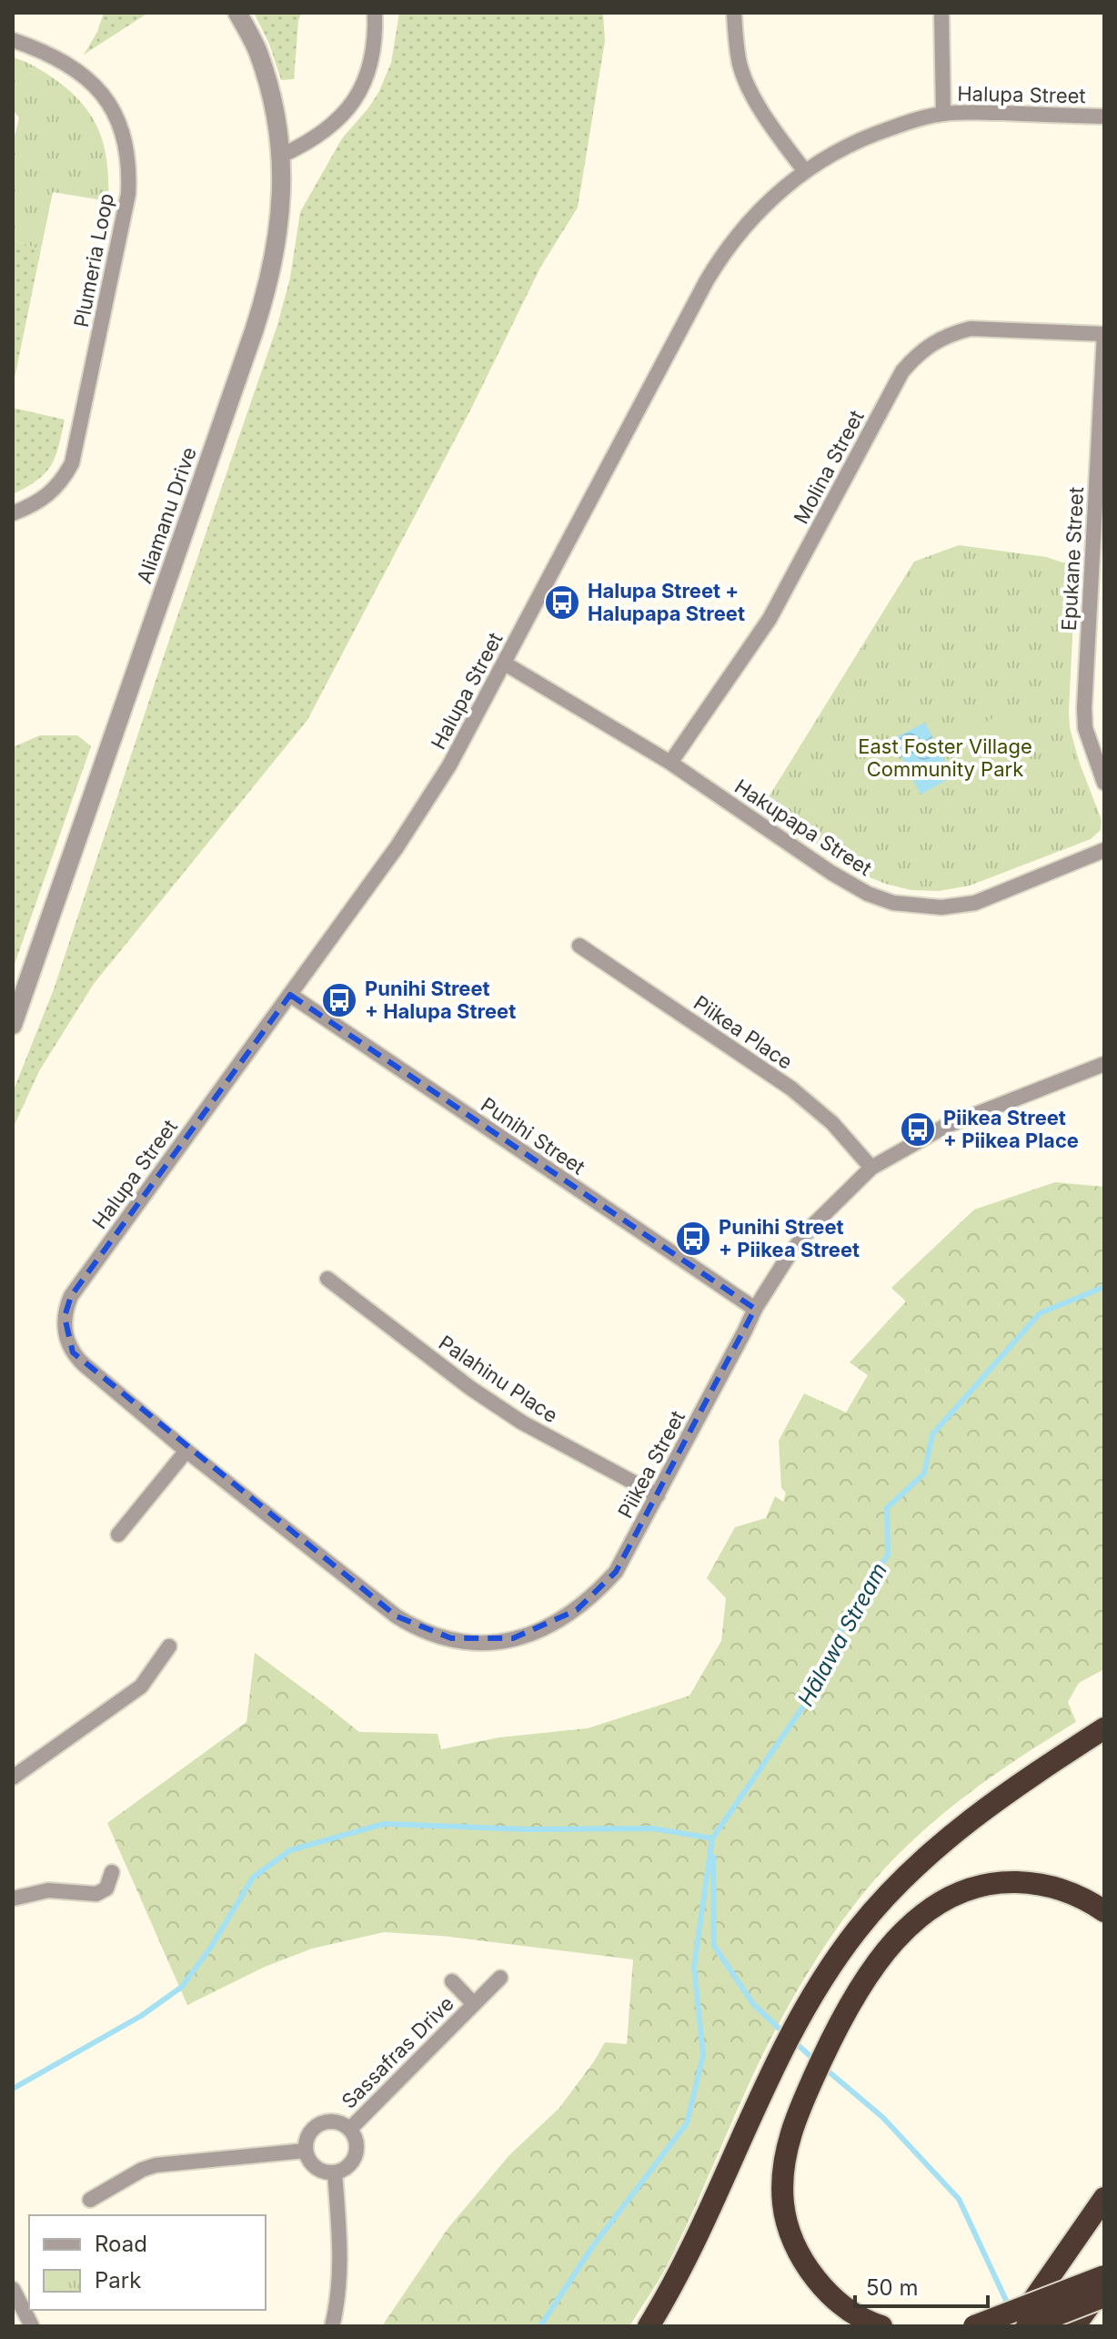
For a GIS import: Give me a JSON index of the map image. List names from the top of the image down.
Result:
{
  "streets": {
    "street": [
      "Halupa Street",
      "Plumeria Loop",
      "Molina Street",
      "Aliamanu Drive",
      "Epukane Street",
      "Hakupapa Street",
      "Piikea Place",
      "Punihi Street",
      "Palahinu Place",
      "Piikea Street",
      "Sassafras Drive"
    ]
  },
  "crossings": [
    ["Halupa Street", "Hakupapa Street"],
    ["Halupa Street", "Punihi Street"],
    ["Halupa Street", "Piikea Street"],
    ["Molina Street", "Epukane Street"],
    ["Molina Street", "Hakupapa Street"],
    ["Piikea Place", "Piikea Street"],
    ["Punihi Street", "Piikea Street"],
    ["Palahinu Place", "Piikea Street"]
  ],
  "water": ["Hālawa Stream"],
  "parks": ["East Foster Village Community Park"],
  "places": {
    "bus stop": [
      "Halupa Street + Halupapa Street",
      "Punihi Street + Halupa Street",
      "Piikea Street + Piikea Place",
      "Punihi Street + Piikea Street"
    ]
  },
  "legend": ["Road", "Park"],
  "scale_bar": "50 m"
}
